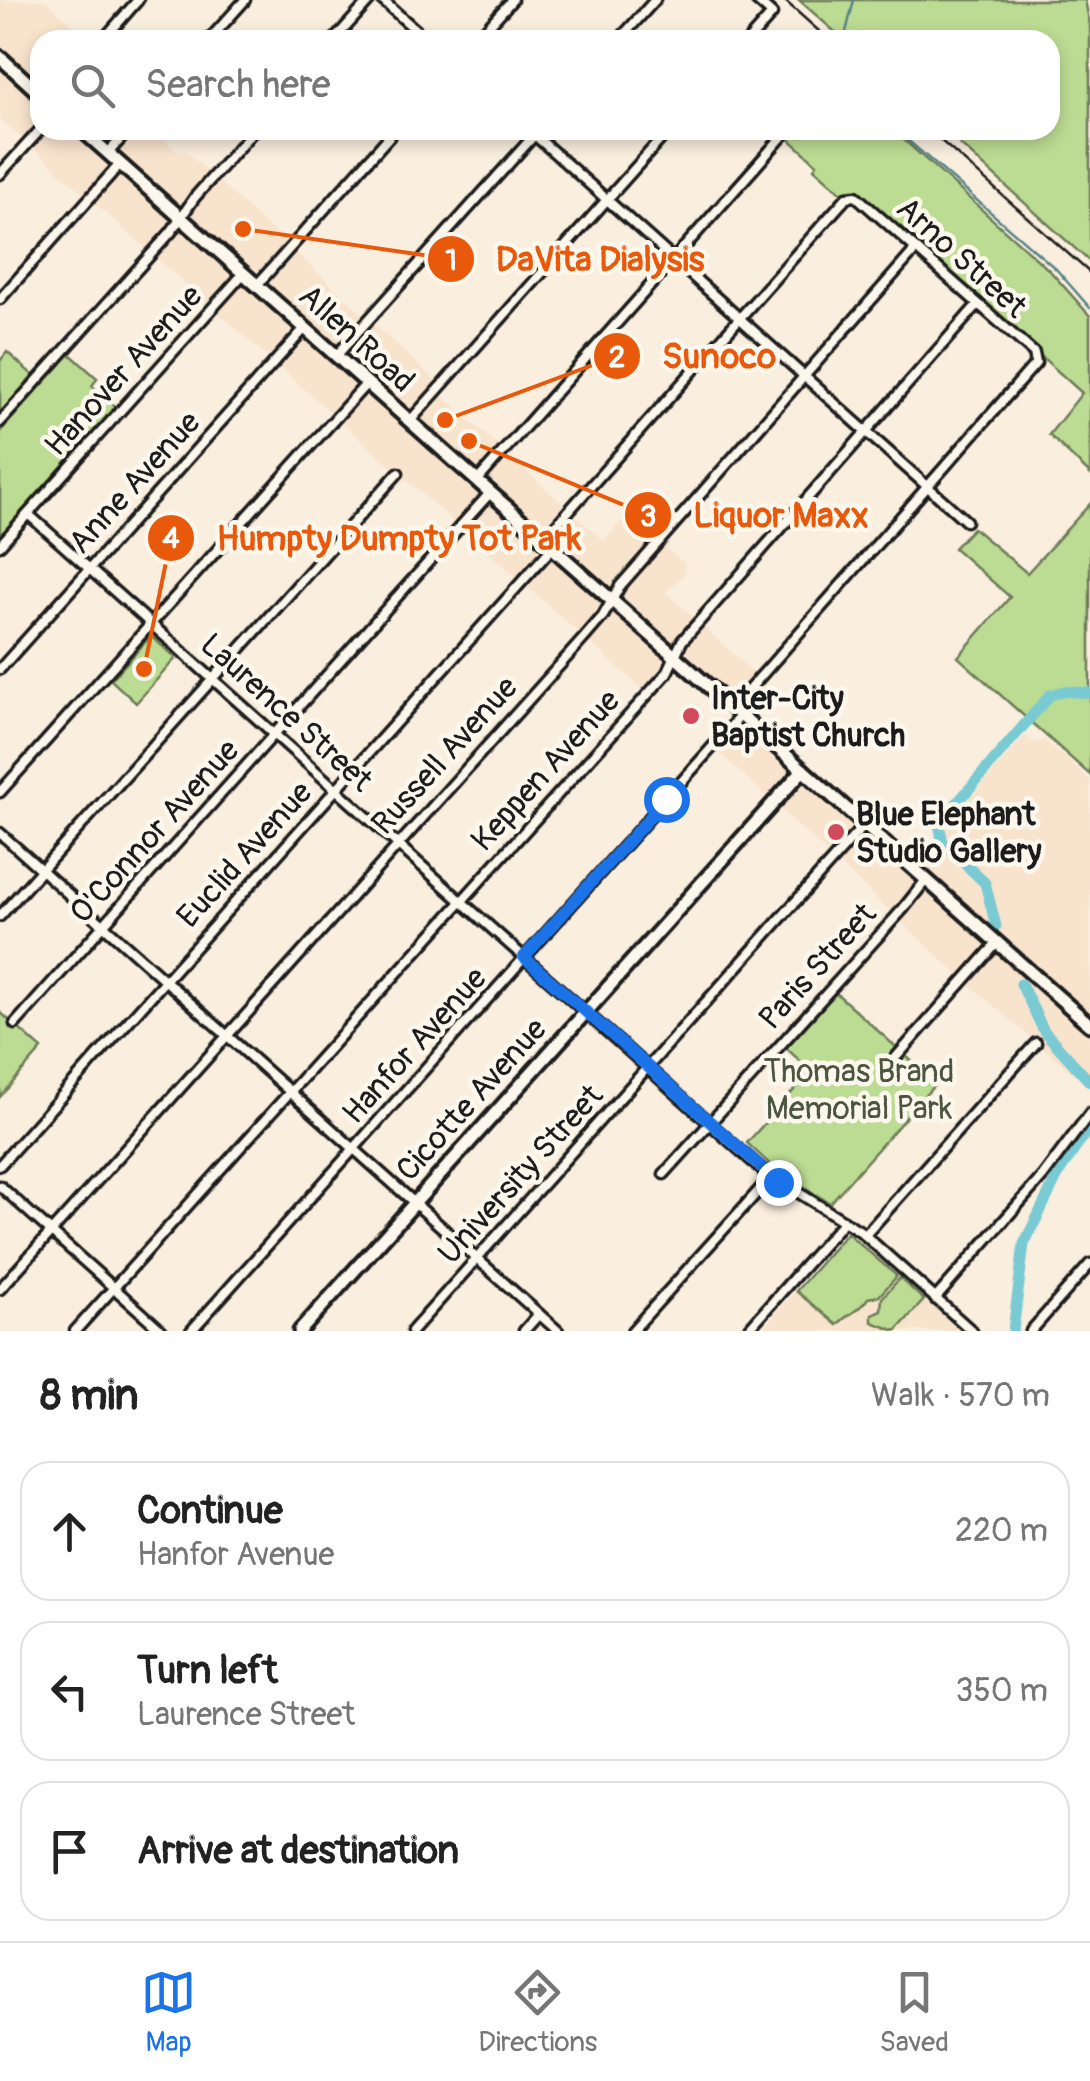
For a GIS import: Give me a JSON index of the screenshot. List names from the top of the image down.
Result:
{
  "streets": {
    "main road": ["Allen Road", "Cicotte Avenue"],
    "street": [
      "Arno Street",
      "Hanover Avenue",
      "Anne Avenue",
      "Laurence Street",
      "Russell Avenue",
      "Keppen Avenue",
      "O'Connor Avenue",
      "Euclid Avenue",
      "Paris Street",
      "Hanfor Avenue",
      "University Street"
    ]
  },
  "crossings": [
    ["Arno Street", "Russell Avenue"],
    ["Arno Street", "Keppen Avenue"],
    ["Arno Street", "Euclid Avenue"],
    ["Arno Street", "Hanfor Avenue"],
    ["Allen Road", "Hanover Avenue"],
    ["Allen Road", "Anne Avenue"],
    ["Allen Road", "Russell Avenue"],
    ["Allen Road", "Keppen Avenue"],
    ["Allen Road", "O'Connor Avenue"],
    ["Allen Road", "Euclid Avenue"],
    ["Allen Road", "Paris Street"],
    ["Allen Road", "Hanfor Avenue"],
    ["Allen Road", "Cicotte Avenue"],
    ["Allen Road", "University Street"],
    ["Hanover Avenue", "Laurence Street"],
    ["Anne Avenue", "Laurence Street"],
    ["Laurence Street", "Russell Avenue"],
    ["Laurence Street", "Keppen Avenue"],
    ["Laurence Street", "O'Connor Avenue"],
    ["Laurence Street", "Euclid Avenue"],
    ["Laurence Street", "Paris Street"],
    ["Laurence Street", "Hanfor Avenue"],
    ["Laurence Street", "Cicotte Avenue"],
    ["Laurence Street", "University Street"]
  ],
  "parks": ["Thomas Brand Memorial Park"],
  "places": [
    "DaVita Dialysis",
    "Sunoco",
    "Liquor Maxx",
    "Humpty Dumpty Tot Park",
    "Inter-City Baptist Church",
    "Blue Elephant Studio Gallery"
  ],
  "page": {
    "search": "Search here",
    "heading": ["8 min", "Walk · 570 m"],
    "list": [
      ["Continue", "Hanfor Avenue", "220 m"],
      ["Turn left", "Laurence Street", "350 m"],
      "Arrive at destination"
    ],
    "nav": ["Map", "Directions", "Saved"]
  }
}
